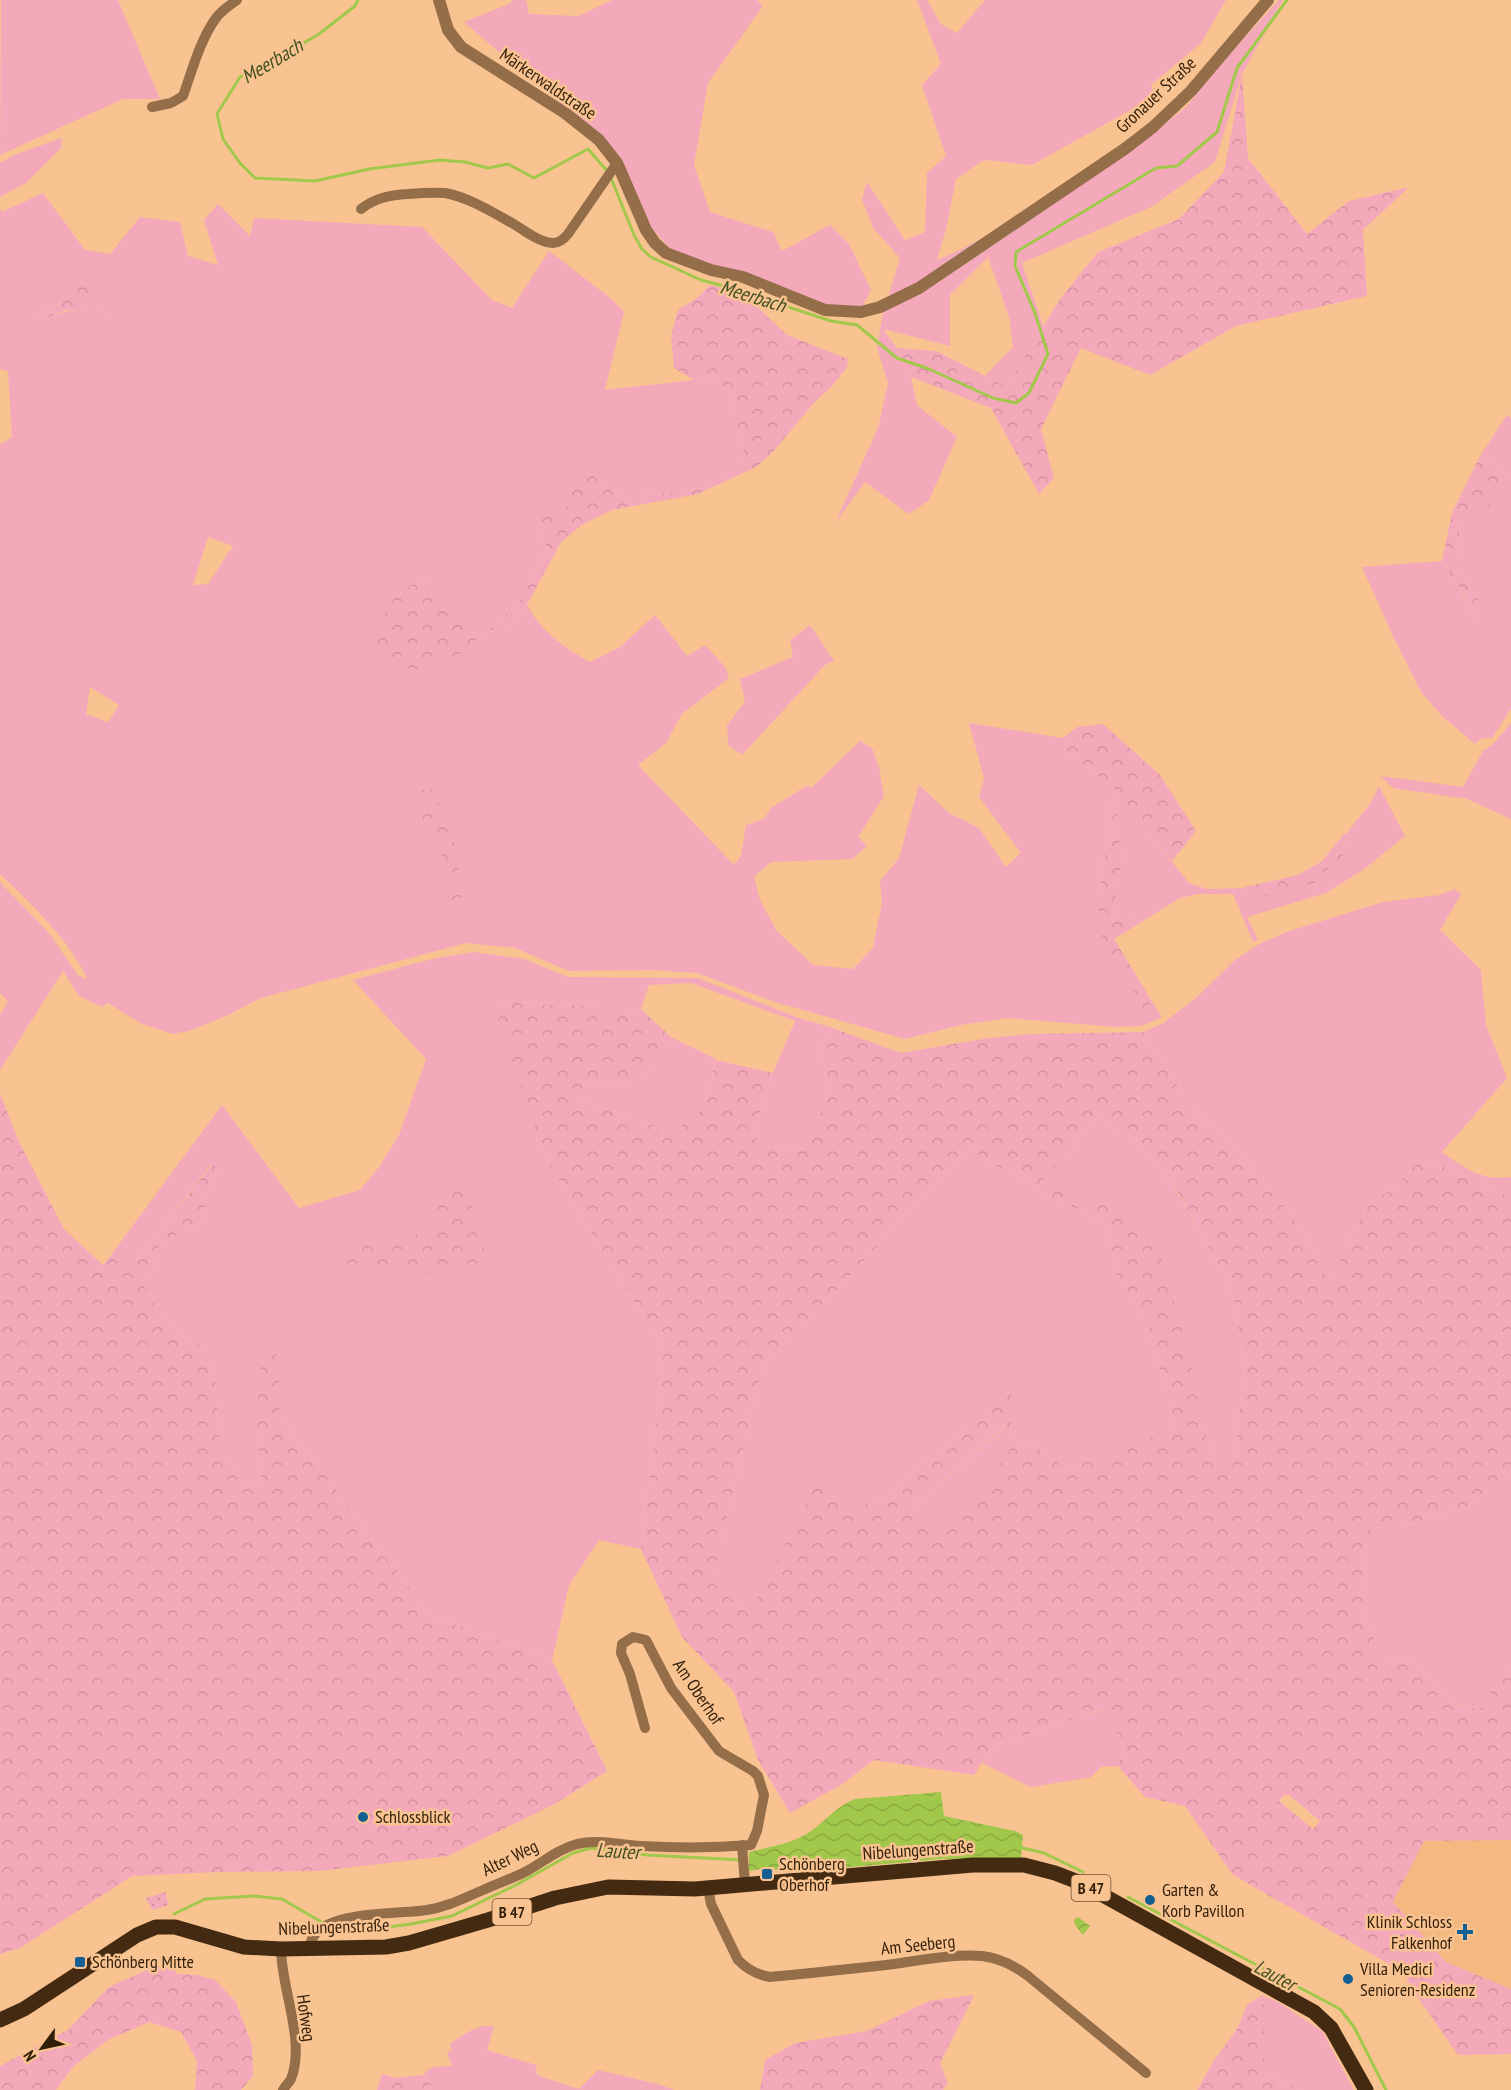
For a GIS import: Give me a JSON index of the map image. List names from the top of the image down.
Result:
{
  "streets": {
    "main road": ["Nibelungenstraße", "B 47"],
    "street": [
      "Märkerwaldstraße",
      "Gronauer Straße",
      "Am Oberhof",
      "Alter Weg",
      "Am Seeberg",
      "Hofweg"
    ]
  },
  "crossings": [
    ["Märkerwaldstraße", "Gronauer Straße"],
    ["Am Oberhof", "Alter Weg"],
    ["Nibelungenstraße", "Alter Weg"],
    ["Nibelungenstraße", "Am Seeberg"],
    ["Nibelungenstraße", "Hofweg"]
  ],
  "water": ["Meerbach", "Lauter"],
  "places": {
    "other": ["Schlossblick", "Garten & Korb Pavillon", "Villa Medici Senioren-Residenz"],
    "transit": ["Schönberg Oberhof", "Schönberg Mitte"],
    "health": ["Klinik Schloss Falkenhof"]
  },
  "north": "bottom left"
}
